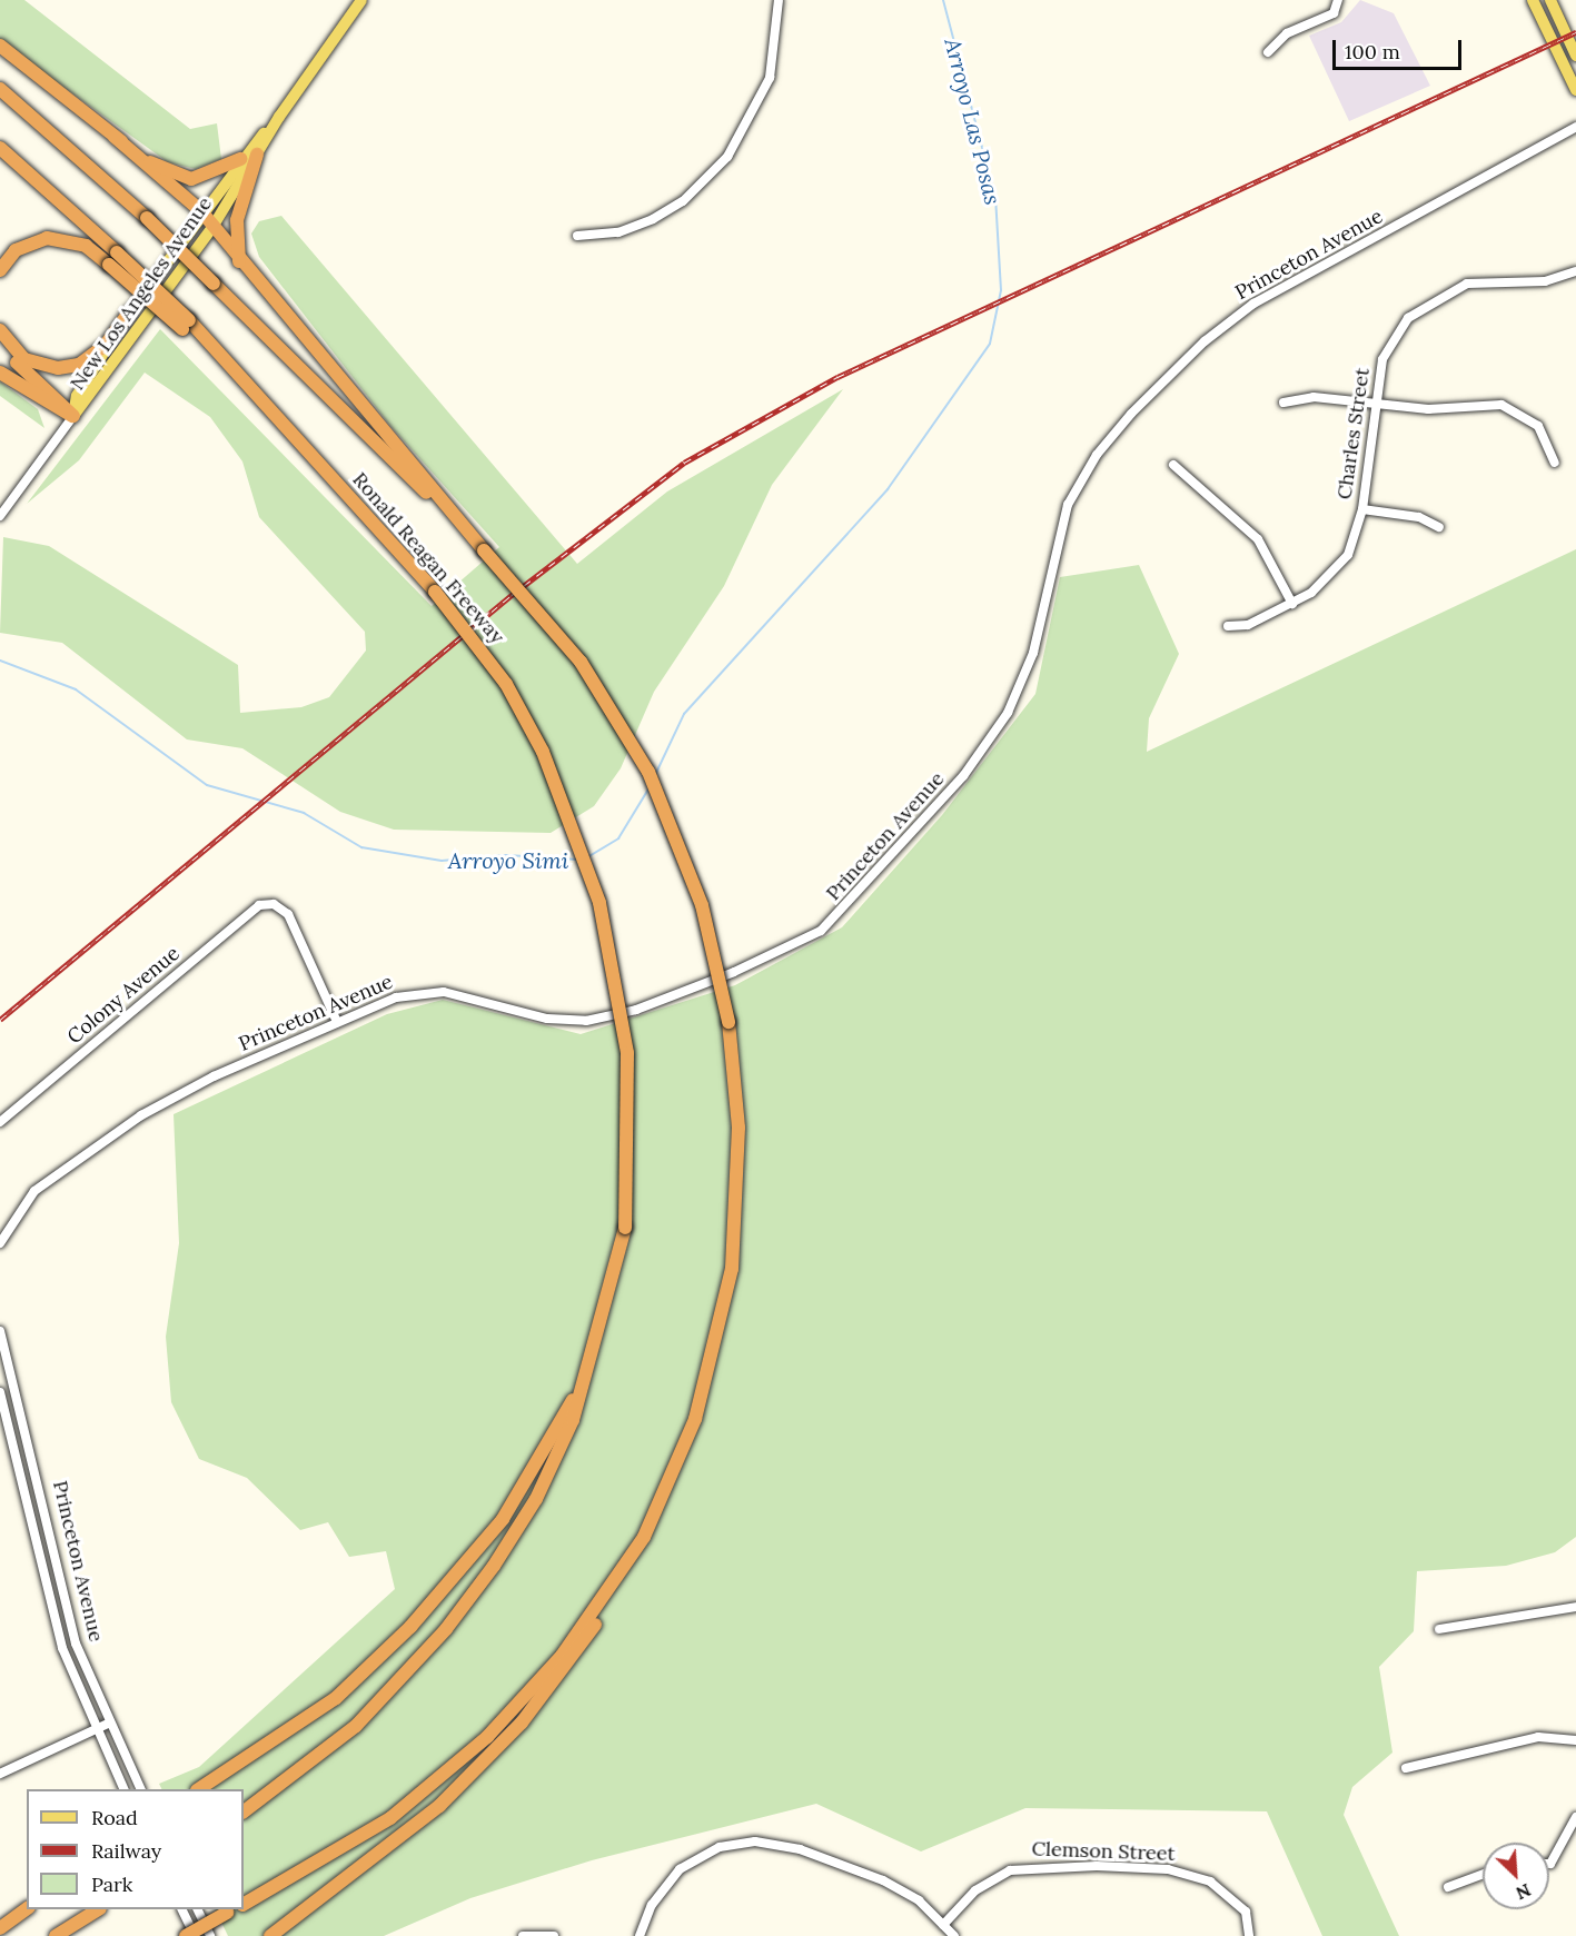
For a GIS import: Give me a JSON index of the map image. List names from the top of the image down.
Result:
{
  "streets": {
    "highway": ["Ronald Reagan Freeway"],
    "main road": ["New Los Angeles Avenue"],
    "street": [
      "Princeton Avenue",
      "Charles Street",
      "Colony Avenue",
      "Clemson Street"
    ]
  },
  "crossings": [
    ["Princeton Avenue", "Colony Avenue"]
  ],
  "water": ["Arroyo Las Posas", "Arroyo Simi"],
  "legend": ["Road", "Railway", "Park"],
  "scale_bar": "100 m",
  "north": "bottom right"
}
